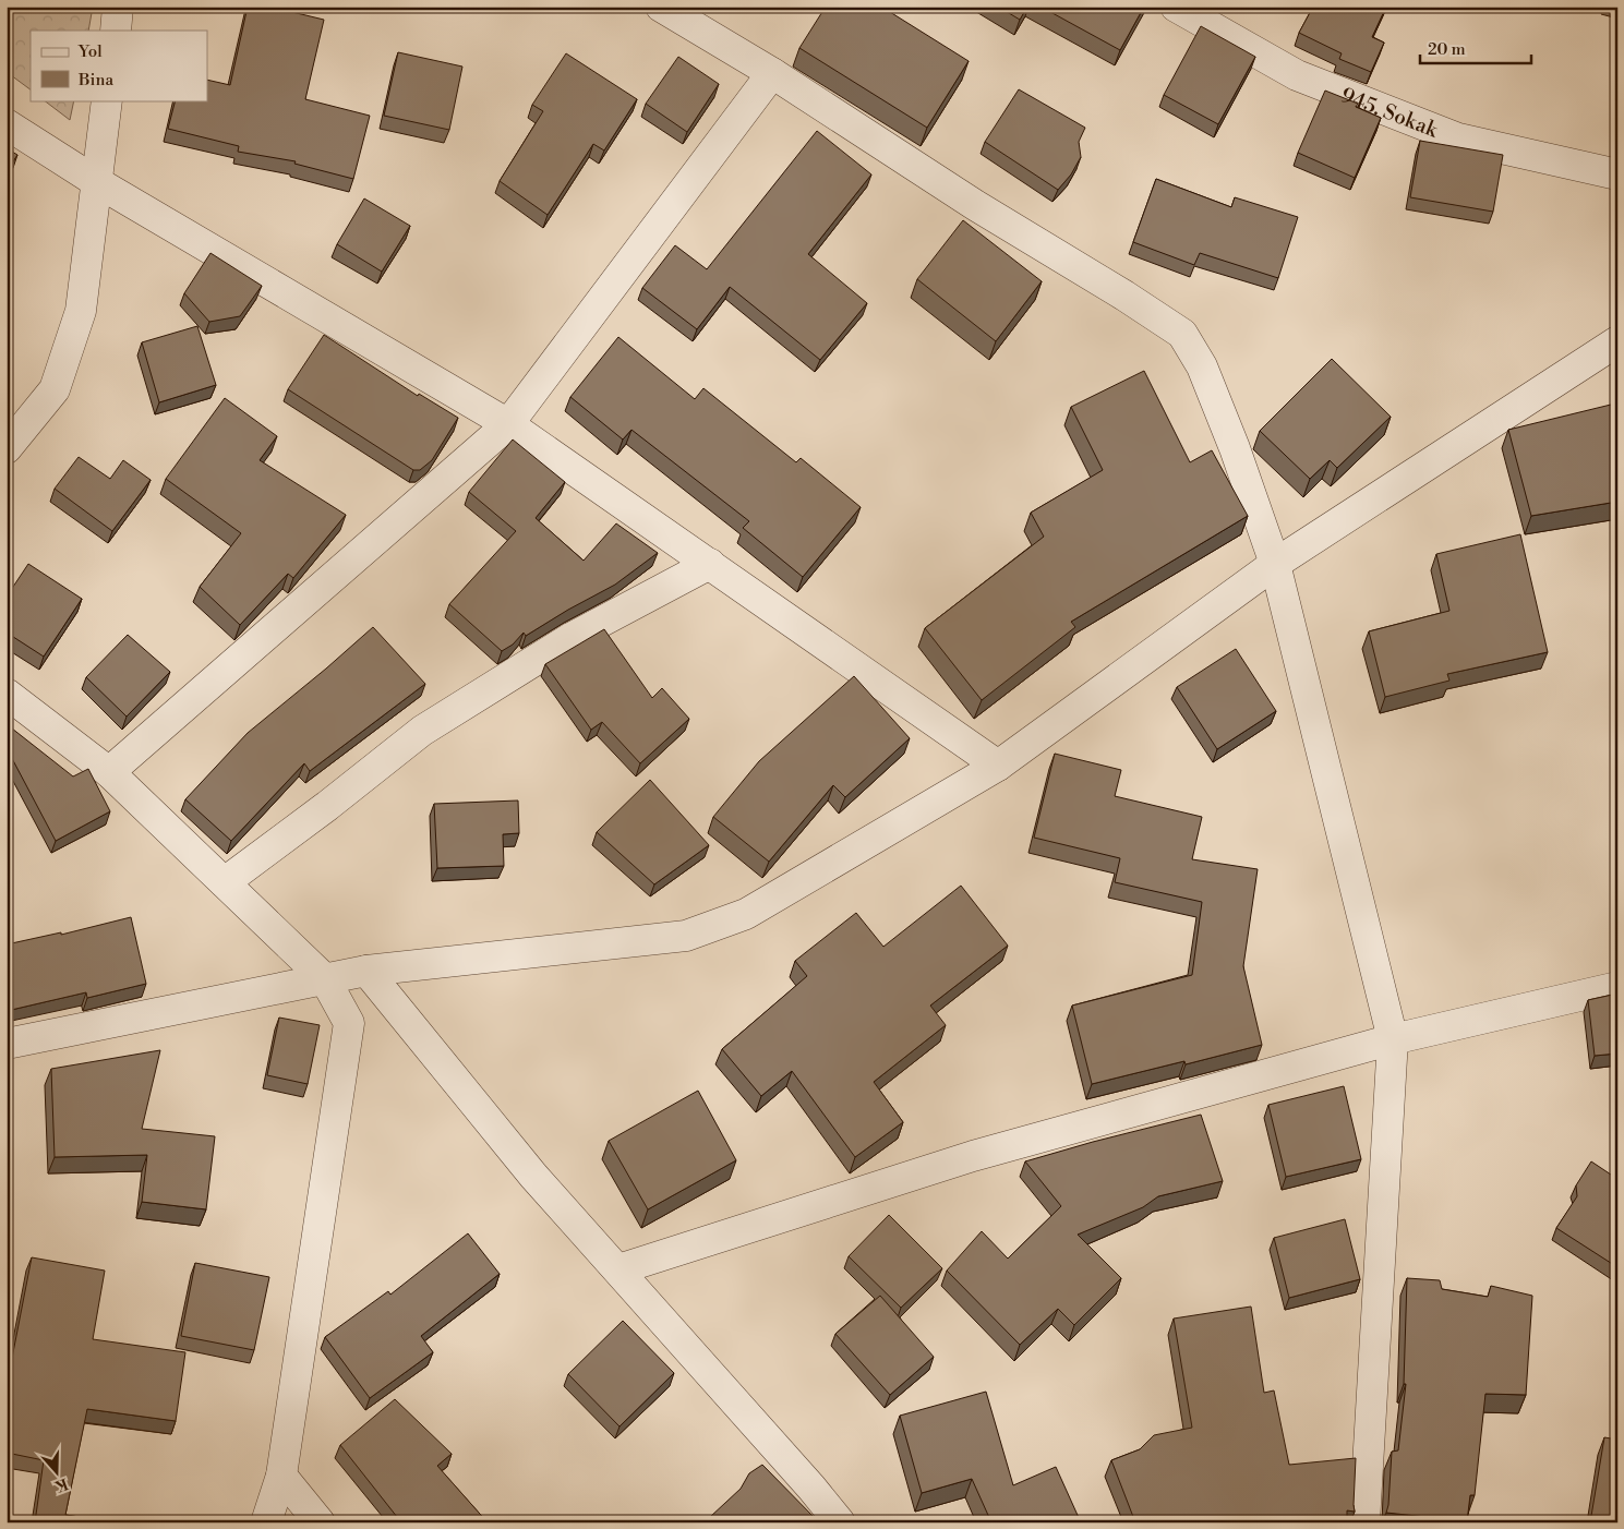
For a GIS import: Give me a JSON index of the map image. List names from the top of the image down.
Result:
{
  "streets": {
    "street": ["945. Sokak"]
  },
  "legend": ["Yol", "Bina"],
  "scale_bar": "20 m",
  "north": "bottom"
}
